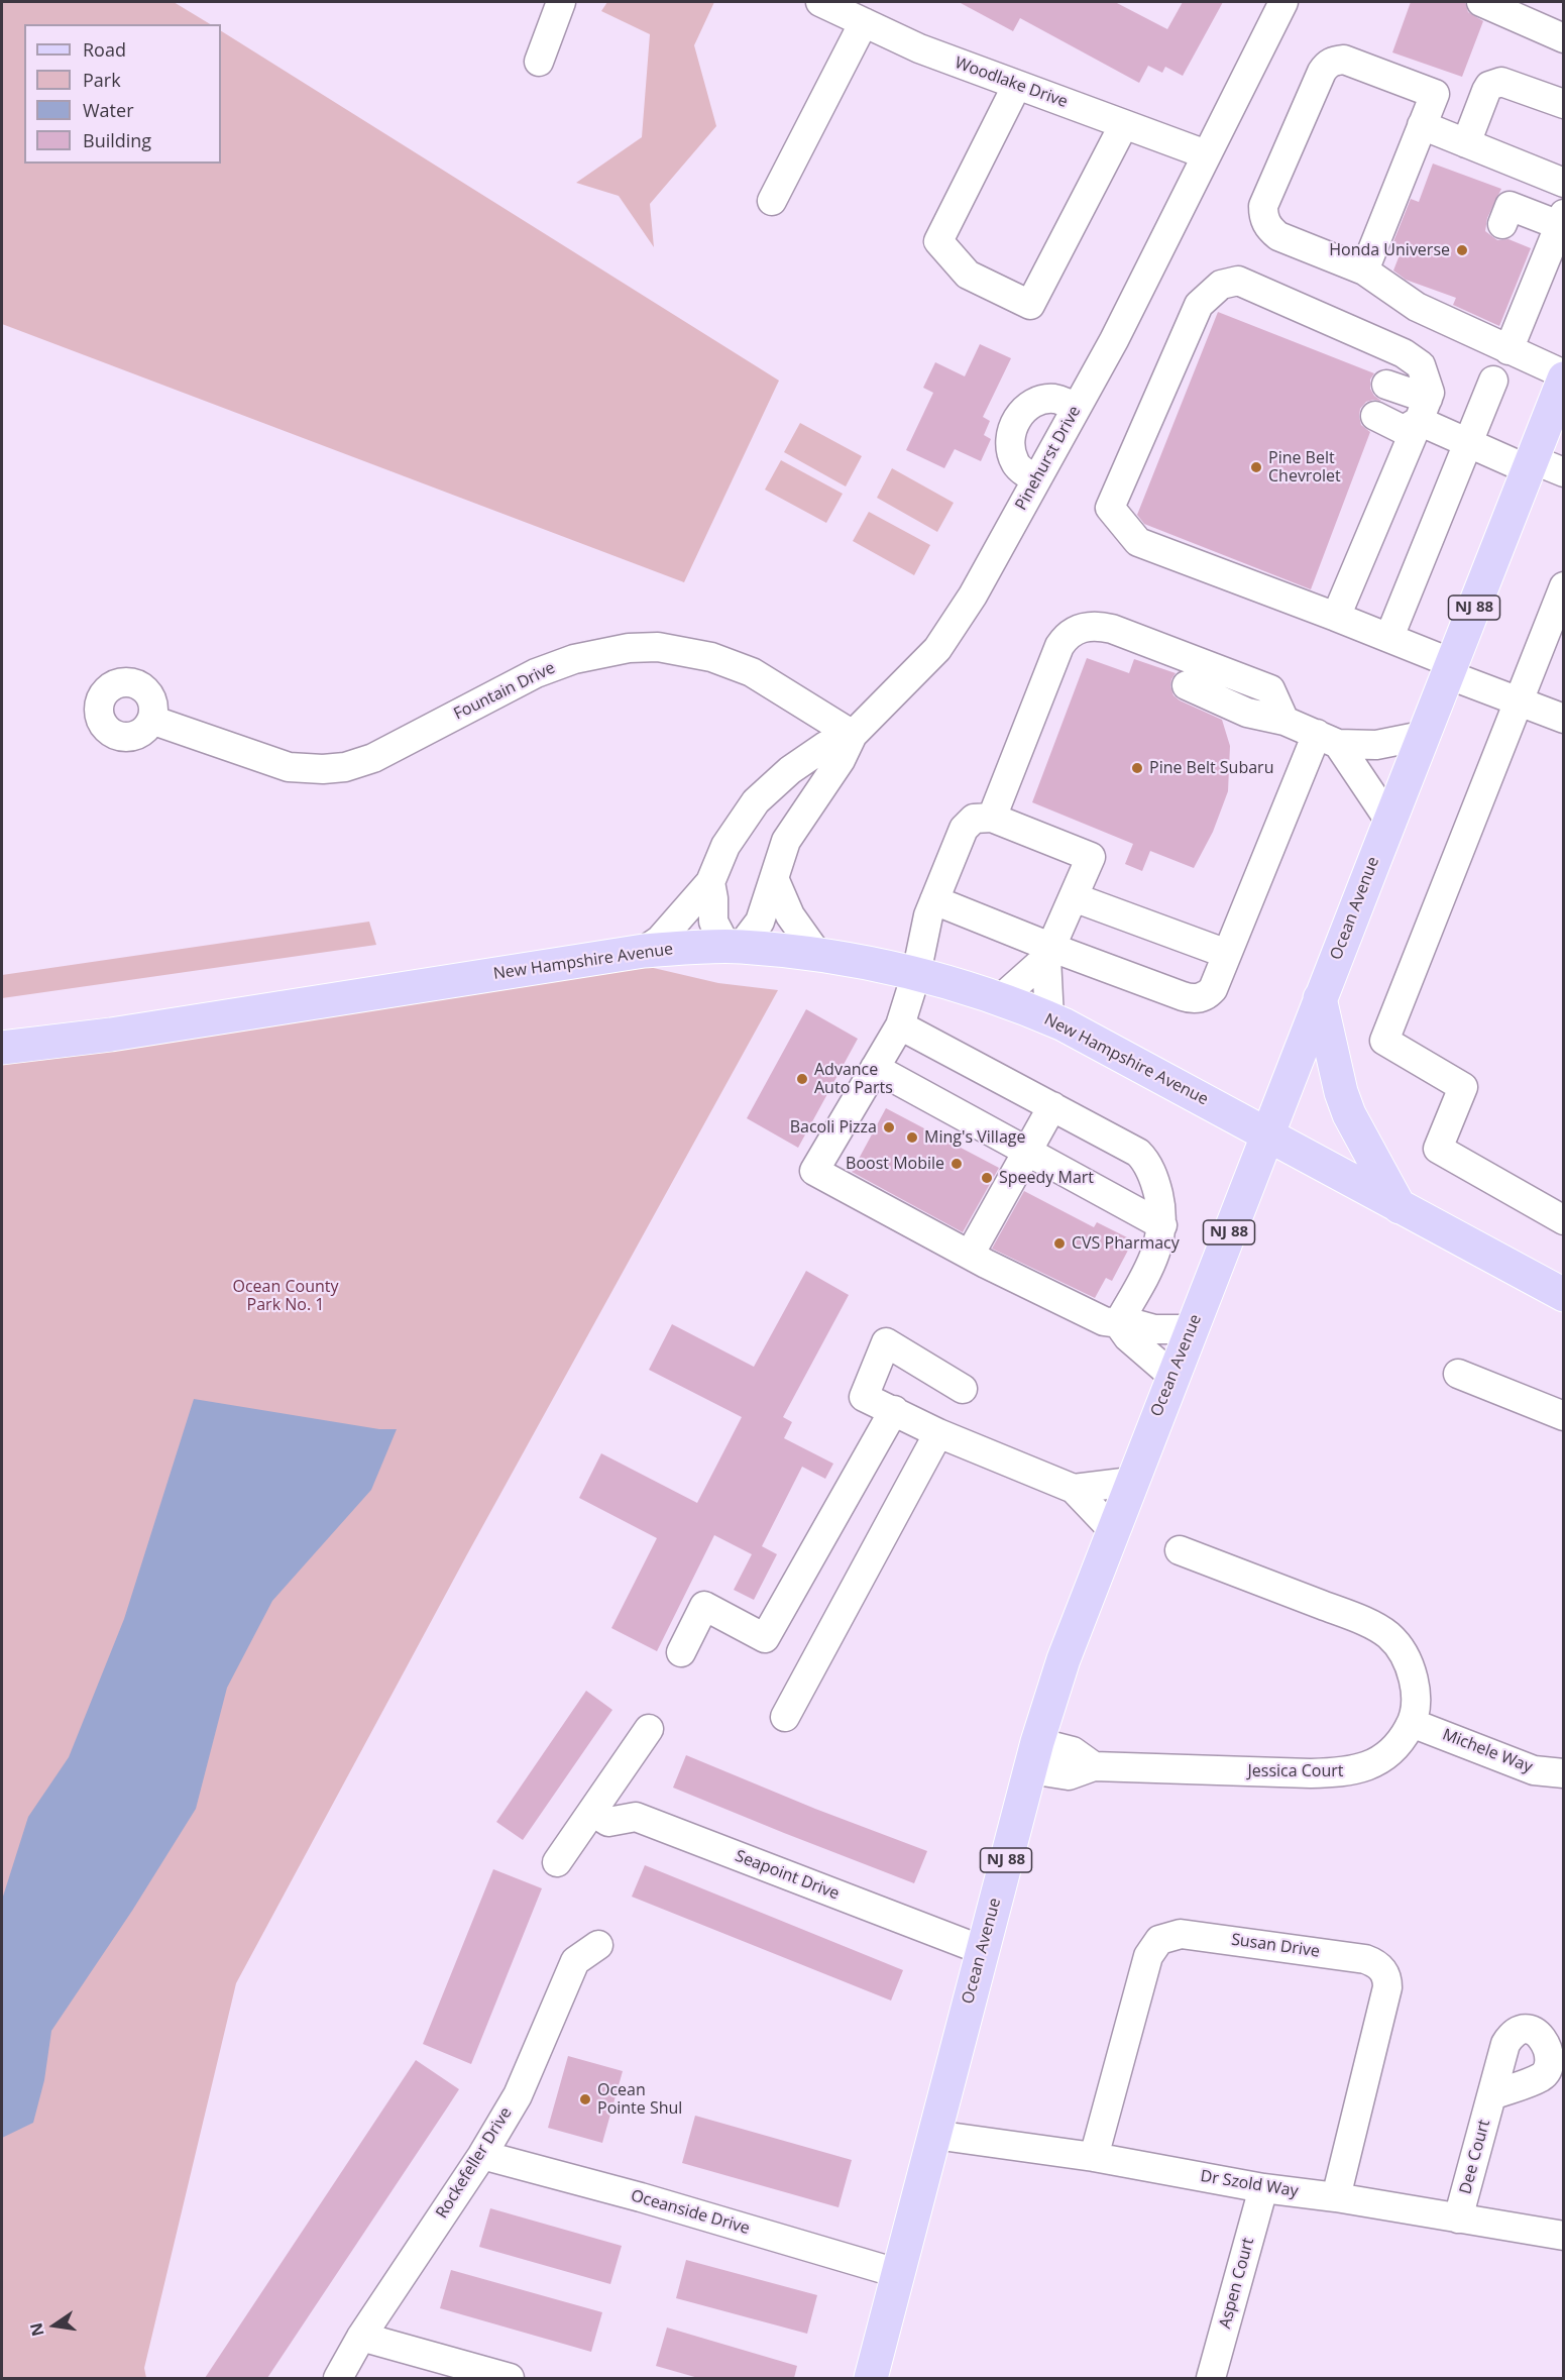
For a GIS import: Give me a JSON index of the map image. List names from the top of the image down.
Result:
{
  "streets": {
    "main road": ["NJ 88", "Ocean Avenue", "New Hampshire Avenue"],
    "street": [
      "Woodlake Drive",
      "Pinehurst Drive",
      "Fountain Drive",
      "Michele Way",
      "Jessica Court",
      "Seapoint Drive",
      "Susan Drive",
      "Dee Court",
      "Rockefeller Drive",
      "Dr Szold Way",
      "Oceanside Drive",
      "Aspen Court"
    ]
  },
  "crossings": [
    ["Woodlake Drive", "Pinehurst Drive"],
    ["Pinehurst Drive", "Fountain Drive"],
    ["Pinehurst Drive", "New Hampshire Avenue"],
    ["Ocean Avenue", "New Hampshire Avenue"],
    ["Ocean Avenue", "Jessica Court"],
    ["Ocean Avenue", "Seapoint Drive"],
    ["Ocean Avenue", "Dr Szold Way"],
    ["Ocean Avenue", "Oceanside Drive"],
    ["Michele Way", "Jessica Court"],
    ["Susan Drive", "Dr Szold Way"],
    ["Dee Court", "Dr Szold Way"],
    ["Rockefeller Drive", "Oceanside Drive"],
    ["Dr Szold Way", "Aspen Court"]
  ],
  "parks": ["Ocean County Park No. 1"],
  "places": [
    "Honda Universe",
    "Pine Belt Chevrolet",
    "Pine Belt Subaru",
    "Advance Auto Parts",
    "Bacoli Pizza",
    "Ming's Village",
    "Boost Mobile",
    "Speedy Mart",
    "CVS Pharmacy",
    "Ocean Pointe Shul"
  ],
  "legend": [
    "Road",
    "Park",
    "Water",
    "Building"
  ],
  "north": "left"
}
